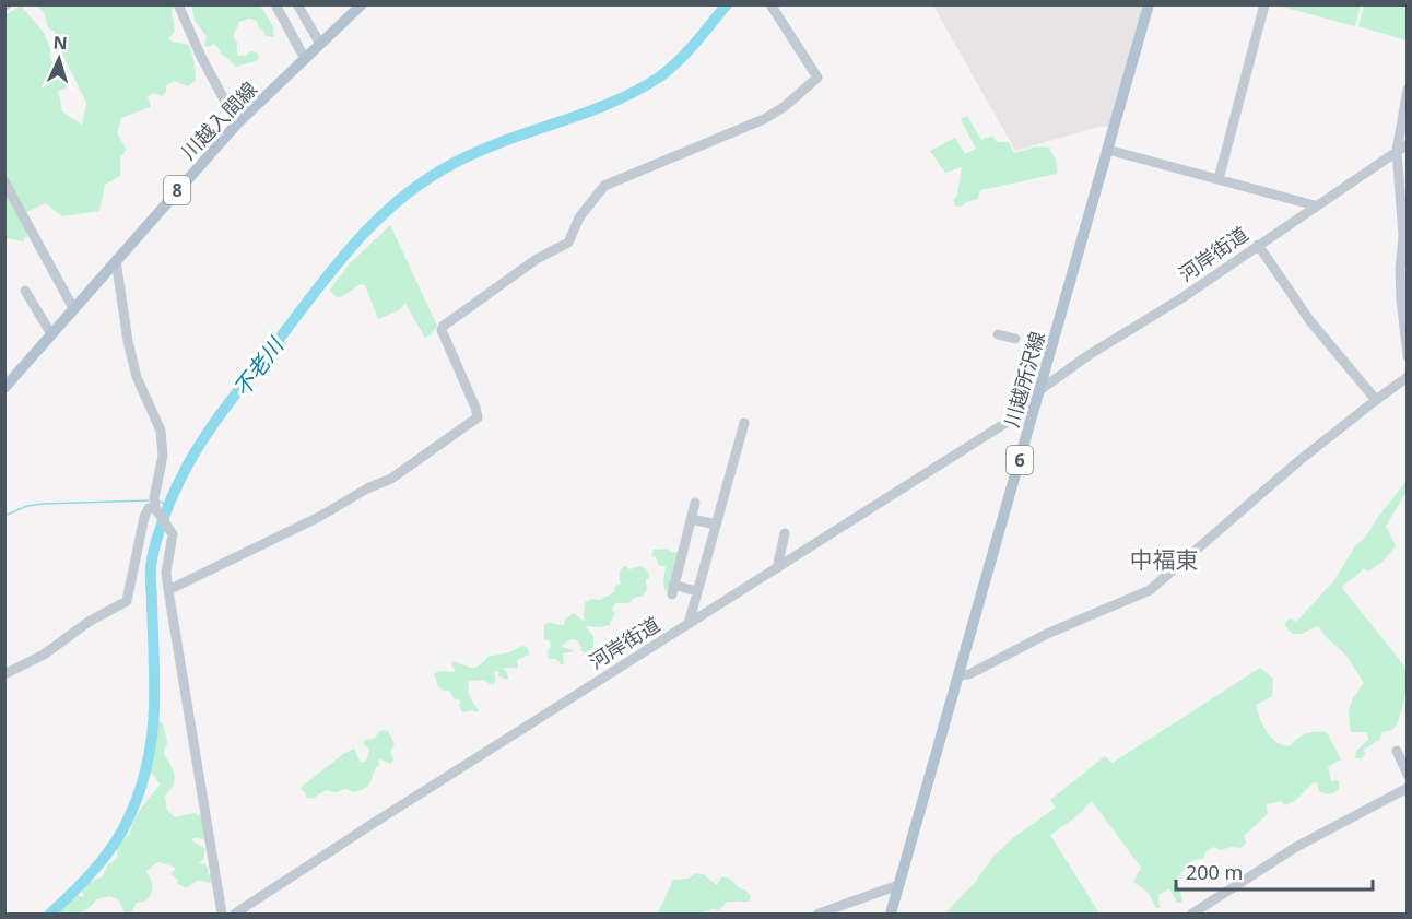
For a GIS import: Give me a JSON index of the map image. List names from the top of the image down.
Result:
{
  "streets": {
    "main road": [
      "川越入間線",
      "8",
      "川越所沢線",
      "6"
    ],
    "street": ["河岸街道"]
  },
  "crossings": [
    ["河岸街道", "川越所沢線"]
  ],
  "districts": ["中福東"],
  "water": ["不老川"],
  "scale_bar": "200 m",
  "north": "top"
}
